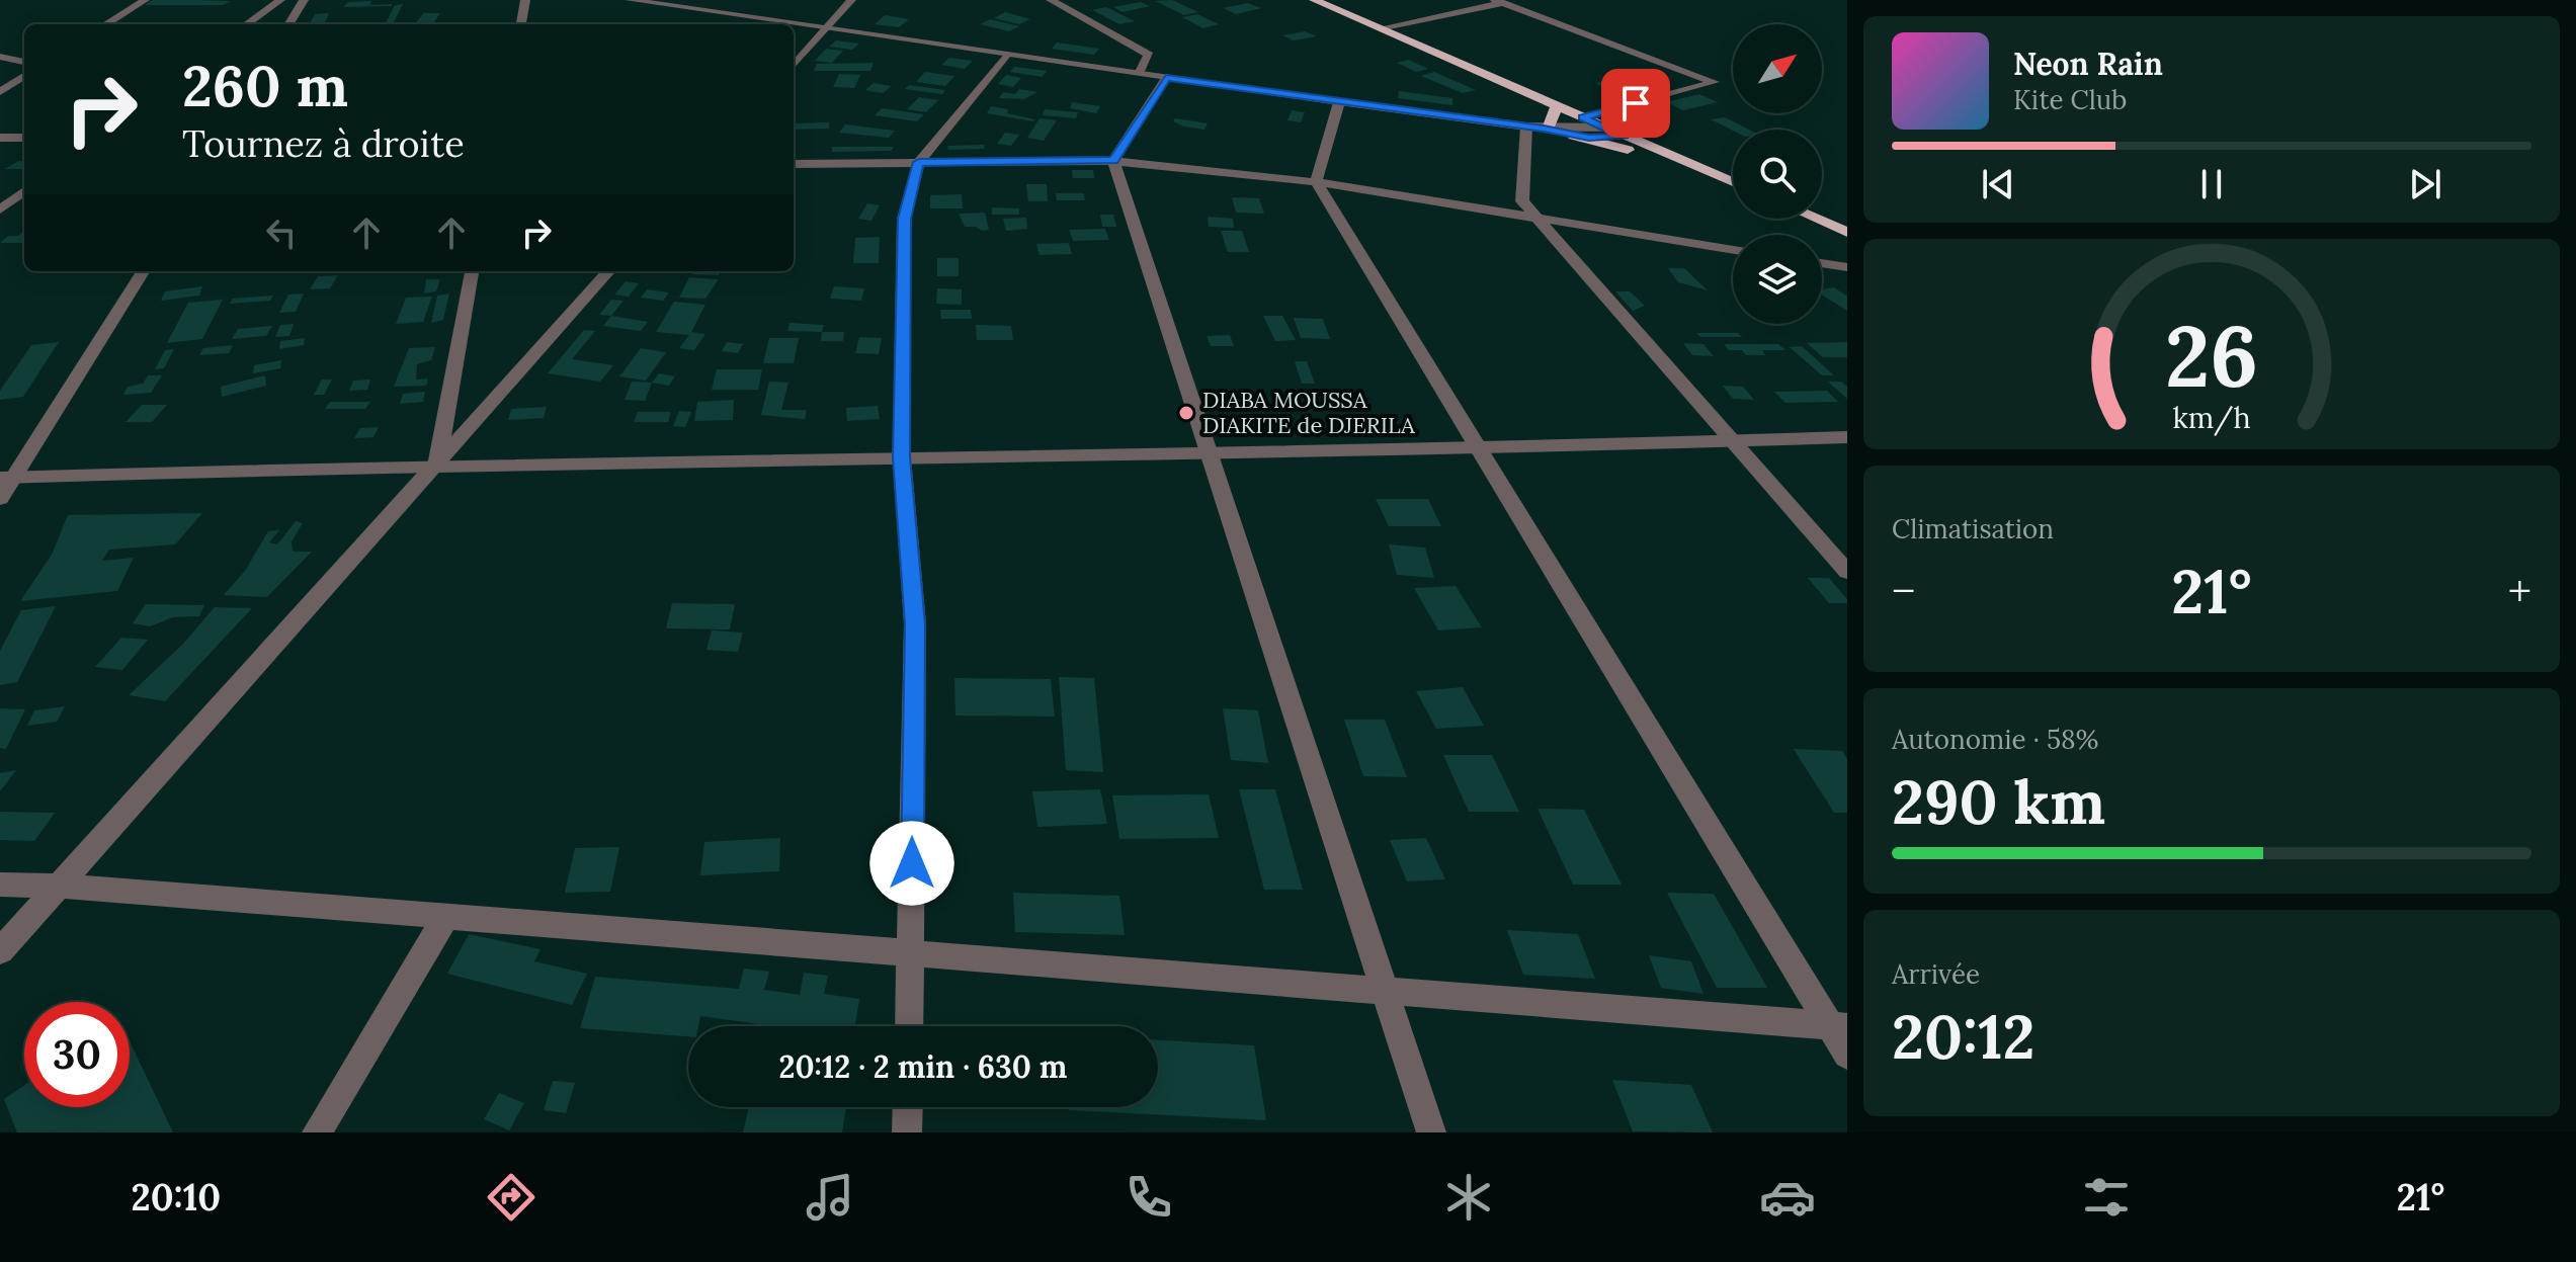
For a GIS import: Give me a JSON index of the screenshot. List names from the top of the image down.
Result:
{
  "places": ["DIABA MOUSSA DIAKITE de DJERILA"],
  "north": "top right",
  "page": {
    "turn": ["260 m", "Tournez à droite"],
    "song": ["Neon Rain", "Kite Club"],
    "tile": [
      "Climatisation",
      ["Autonomie · 58%", "290 km"],
      ["Arrivée", "20:12"]
    ],
    "heat": ["−", "21°", "+"],
    "limit": "30",
    "trip": "20:12 · 2 min · 630 m",
    "tabs": ["20:10", "21°"],
    "gauge": ["26", "km/h"]
  }
}
